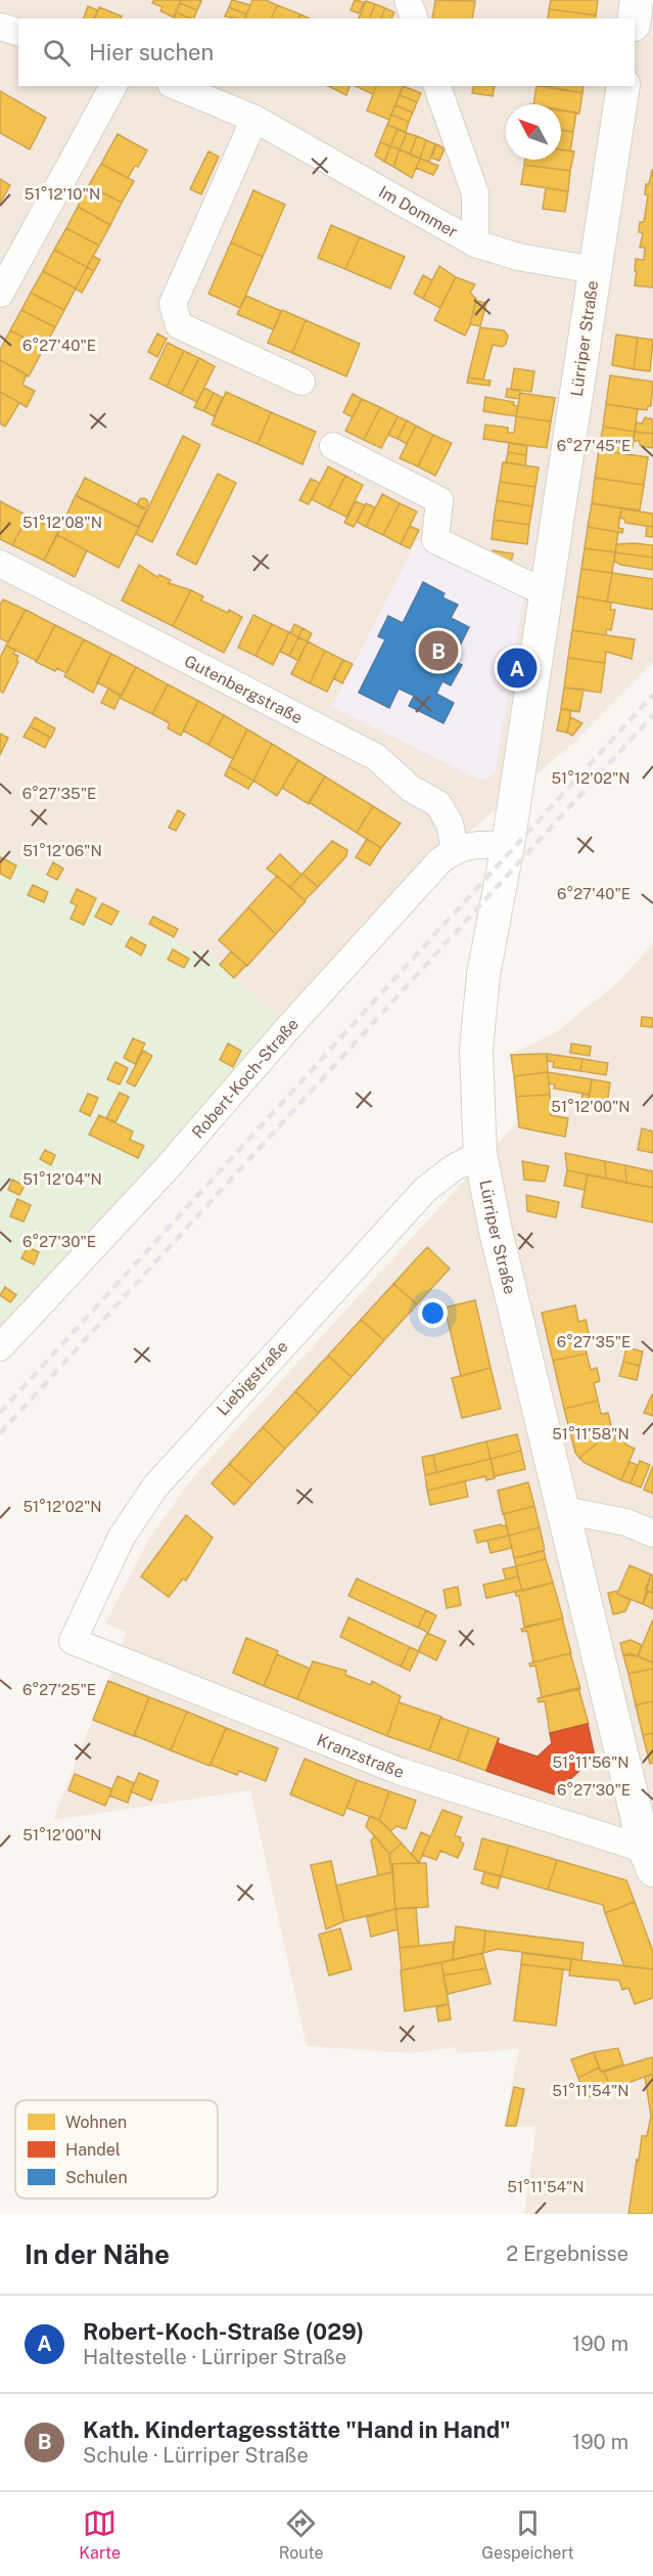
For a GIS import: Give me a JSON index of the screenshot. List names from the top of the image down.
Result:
{
  "streets": {
    "street": [
      "Im Dommer",
      "Lürriper Straße",
      "Gutenbergstraße",
      "Robert-Koch-Straße",
      "Liebigstraße",
      "Kranzstraße"
    ]
  },
  "crossings": [
    ["Im Dommer", "Lürriper Straße"],
    ["Lürriper Straße", "Liebigstraße"],
    ["Lürriper Straße", "Kranzstraße"],
    ["Gutenbergstraße", "Robert-Koch-Straße"],
    ["Liebigstraße", "Kranzstraße"]
  ],
  "legend": ["Wohnen", "Handel", "Schulen"],
  "north": "top left",
  "page": {
    "search": "Hier suchen",
    "pins": ["B", "A"],
    "heading": ["In der Nähe", "2 Ergebnisse"],
    "list": [
      {
        "mark": "A",
        "name": "Robert-Koch-Straße (029)",
        "note": "Haltestelle · Lürriper Straße",
        "value": "190 m"
      },
      {
        "mark": "B",
        "name": "Kath. Kindertagesstätte \"Hand in Hand\"",
        "note": "Schule · Lürriper Straße",
        "value": "190 m"
      }
    ],
    "nav": ["Karte", "Route", "Gespeichert"]
  },
  "coordinates": [
    "51°12'10\"N",
    "6°27'40\"E",
    "6°27'45\"E",
    "51°12'08\"N",
    "51°12'02\"N",
    "6°27'35\"E",
    "51°12'06\"N",
    "51°12'00\"N",
    "51°12'04\"N",
    "6°27'30\"E",
    "51°11'58\"N",
    "6°27'25\"E",
    "51°11'56\"N",
    "51°11'54\"N"
  ]
}
